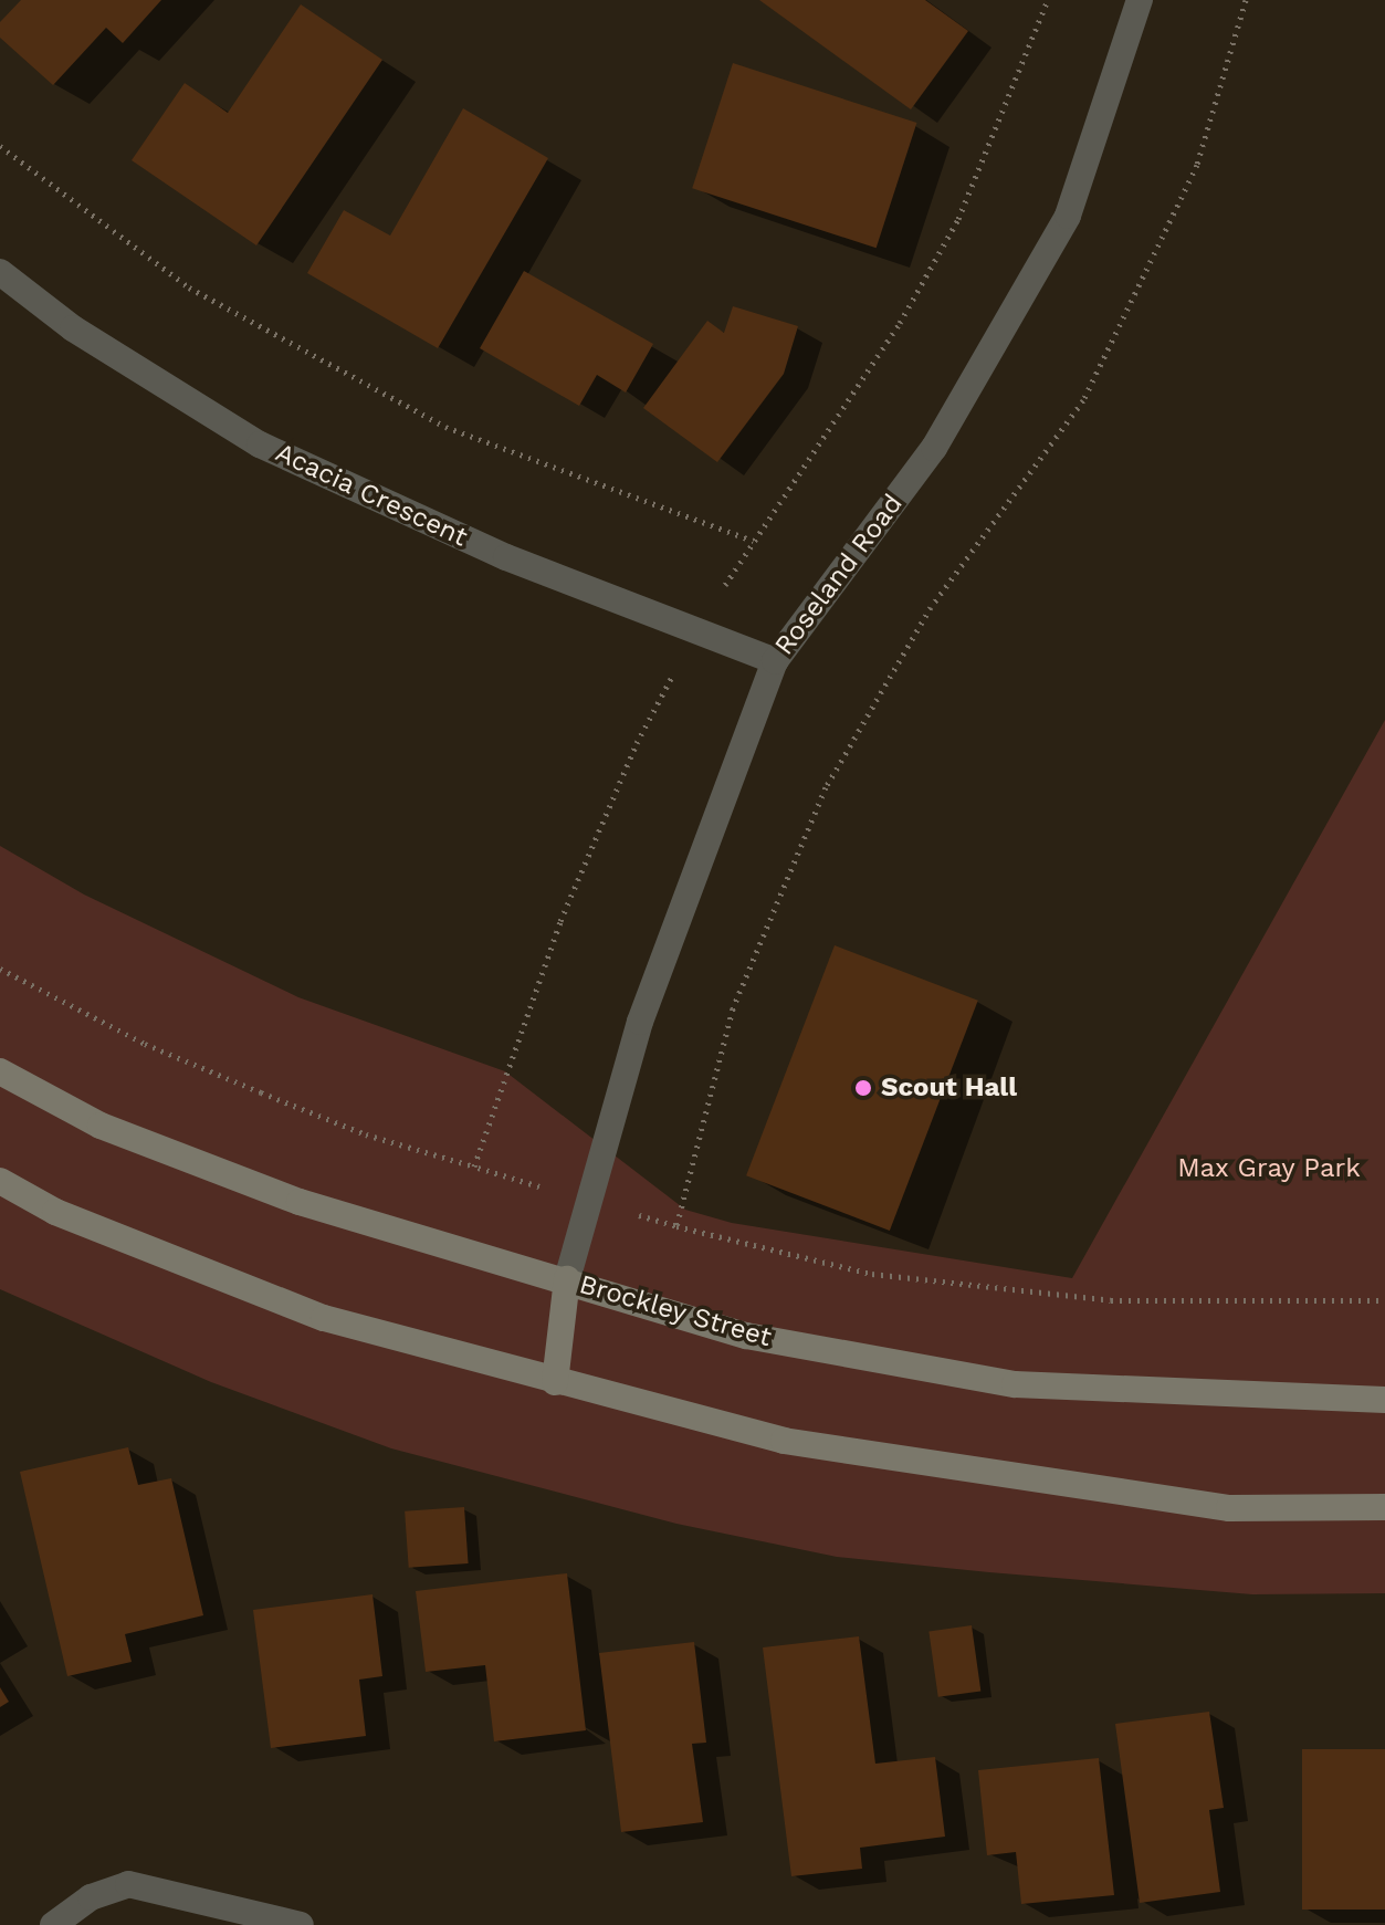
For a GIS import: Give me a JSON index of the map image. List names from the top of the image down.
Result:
{
  "streets": {
    "main road": ["Brockley Street"],
    "street": ["Acacia Crescent", "Roseland Road"]
  },
  "crossings": [
    ["Acacia Crescent", "Roseland Road"],
    ["Roseland Road", "Brockley Street"]
  ],
  "parks": ["Max Gray Park"],
  "places": ["Scout Hall"]
}
